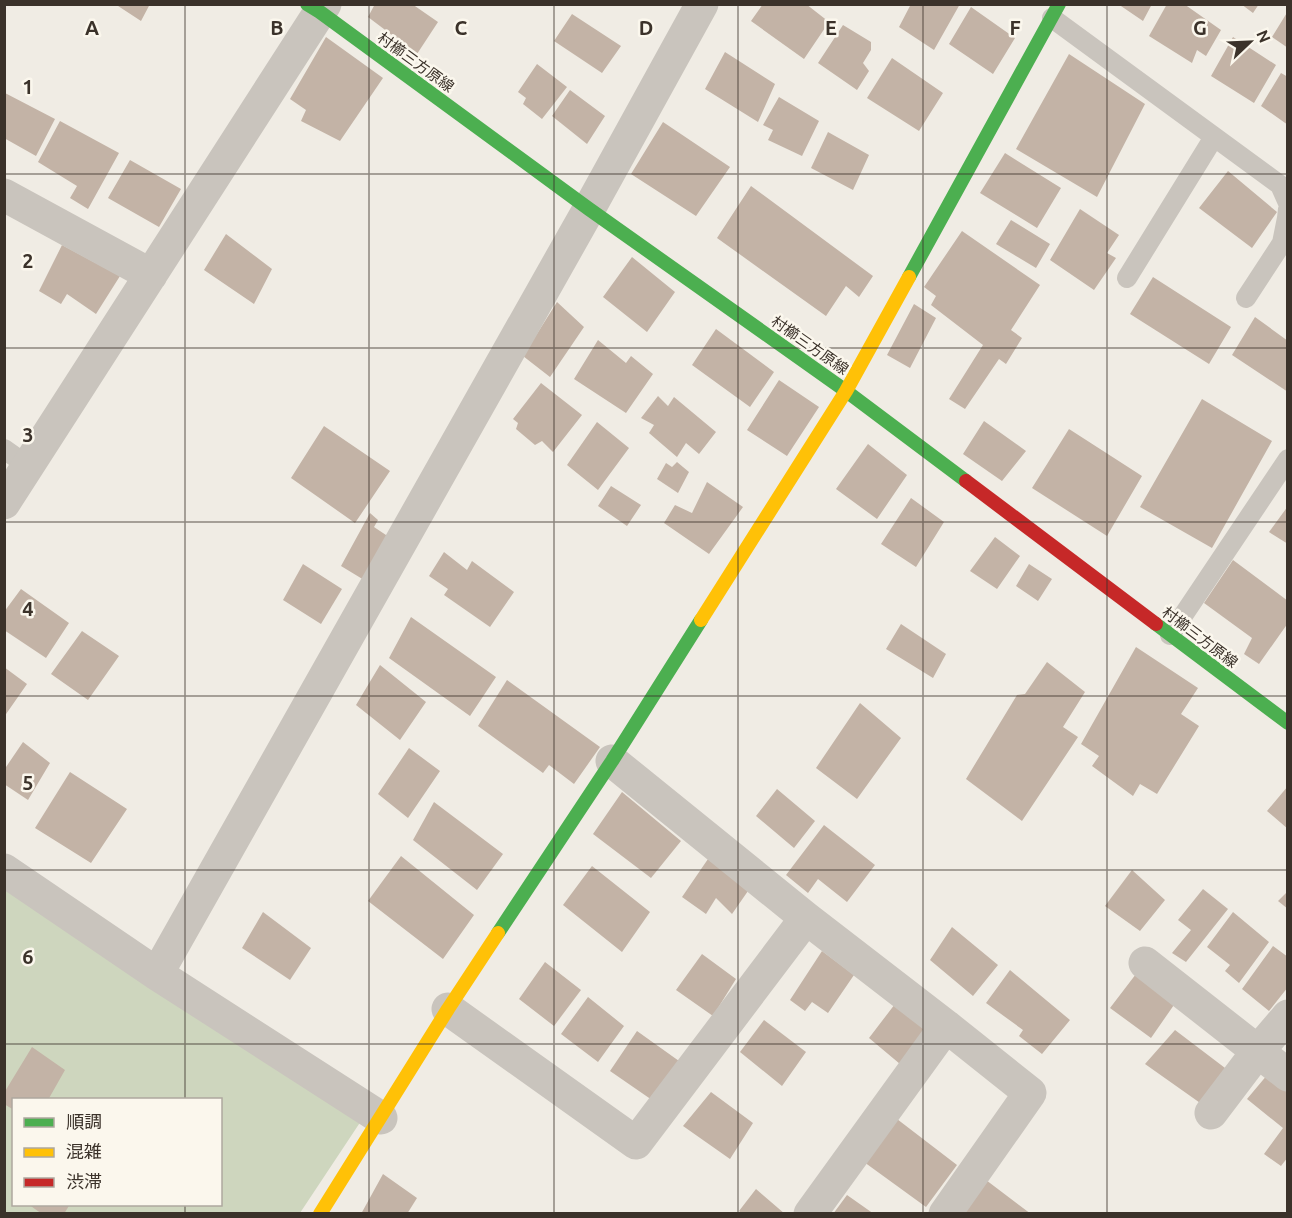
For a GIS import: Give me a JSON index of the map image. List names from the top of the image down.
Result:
{
  "streets": {
    "street": ["村櫛三方原線"]
  },
  "legend": ["順調", "混雑", "渋滞"],
  "north": "top right",
  "grid": {
    "columns": [
      "A",
      "B",
      "C",
      "D",
      "E",
      "F",
      "G"
    ],
    "rows": [
      "1",
      "2",
      "3",
      "4",
      "5",
      "6"
    ]
  }
}
